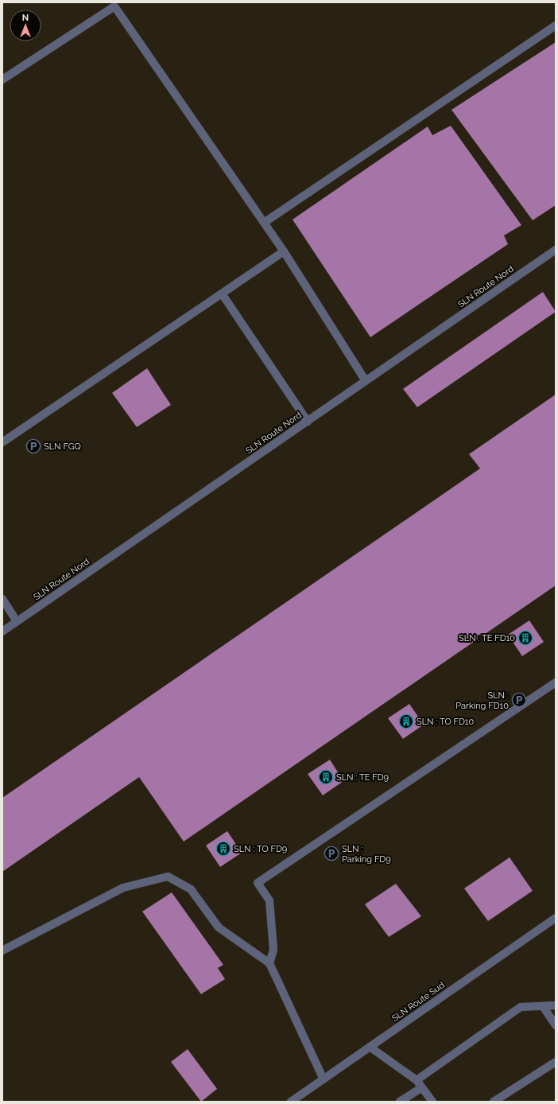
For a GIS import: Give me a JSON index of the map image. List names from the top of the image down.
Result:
{
  "streets": {
    "lane": ["SLN Route Nord", "SLN Route Sud"]
  },
  "places": {
    "parking": ["SLN FGQ", "SLN : Parking FD10", "SLN : Parking FD9"],
    "building": [
      "SLN : TE FD10",
      "SLN : TO FD10",
      "SLN : TE FD9",
      "SLN : TO FD9"
    ]
  },
  "north": "top"
}
